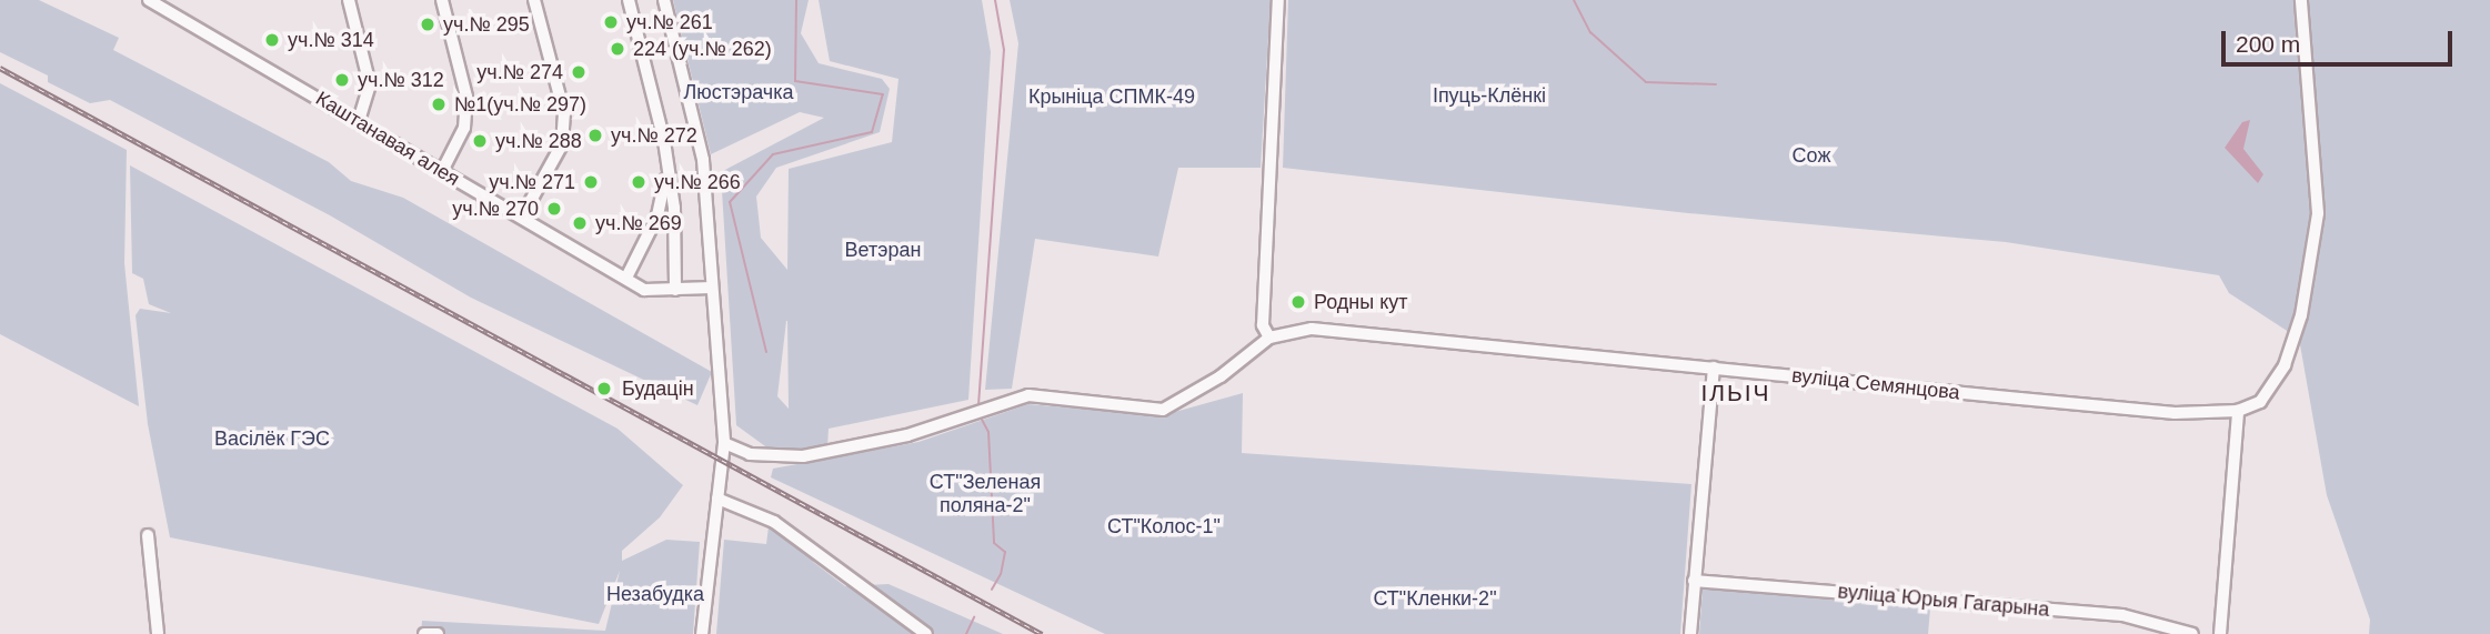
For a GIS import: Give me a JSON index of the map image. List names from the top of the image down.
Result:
{
  "streets": {
    "street": ["Каштанавая алея", "вуліца Семянцова", "вуліца Юрыя Гагарына"]
  },
  "districts": ["ІЛЬІЧ"],
  "parks": [
    "Люстэрачка",
    "Іпуць-Клёнкі",
    "Крыніца СПМК-49",
    "Сож",
    "Ветэран",
    "Васілёк ГЭС",
    "СТ\"Зеленая поляна-2\"",
    "СТ\"Колос-1\"",
    "Незабудка",
    "СТ\"Кленки-2\""
  ],
  "places": [
    "уч.№ 261",
    "уч.№ 295",
    "уч.№ 314",
    "224 (уч.№ 262)",
    "уч.№ 274",
    "уч.№ 312",
    "№1(уч.№ 297)",
    "уч.№ 272",
    "уч.№ 288",
    "уч.№ 271",
    "уч.№ 266",
    "уч.№ 270",
    "уч.№ 269",
    "Родны кут",
    "Будацін"
  ],
  "scale_bar": "200 m"
}
